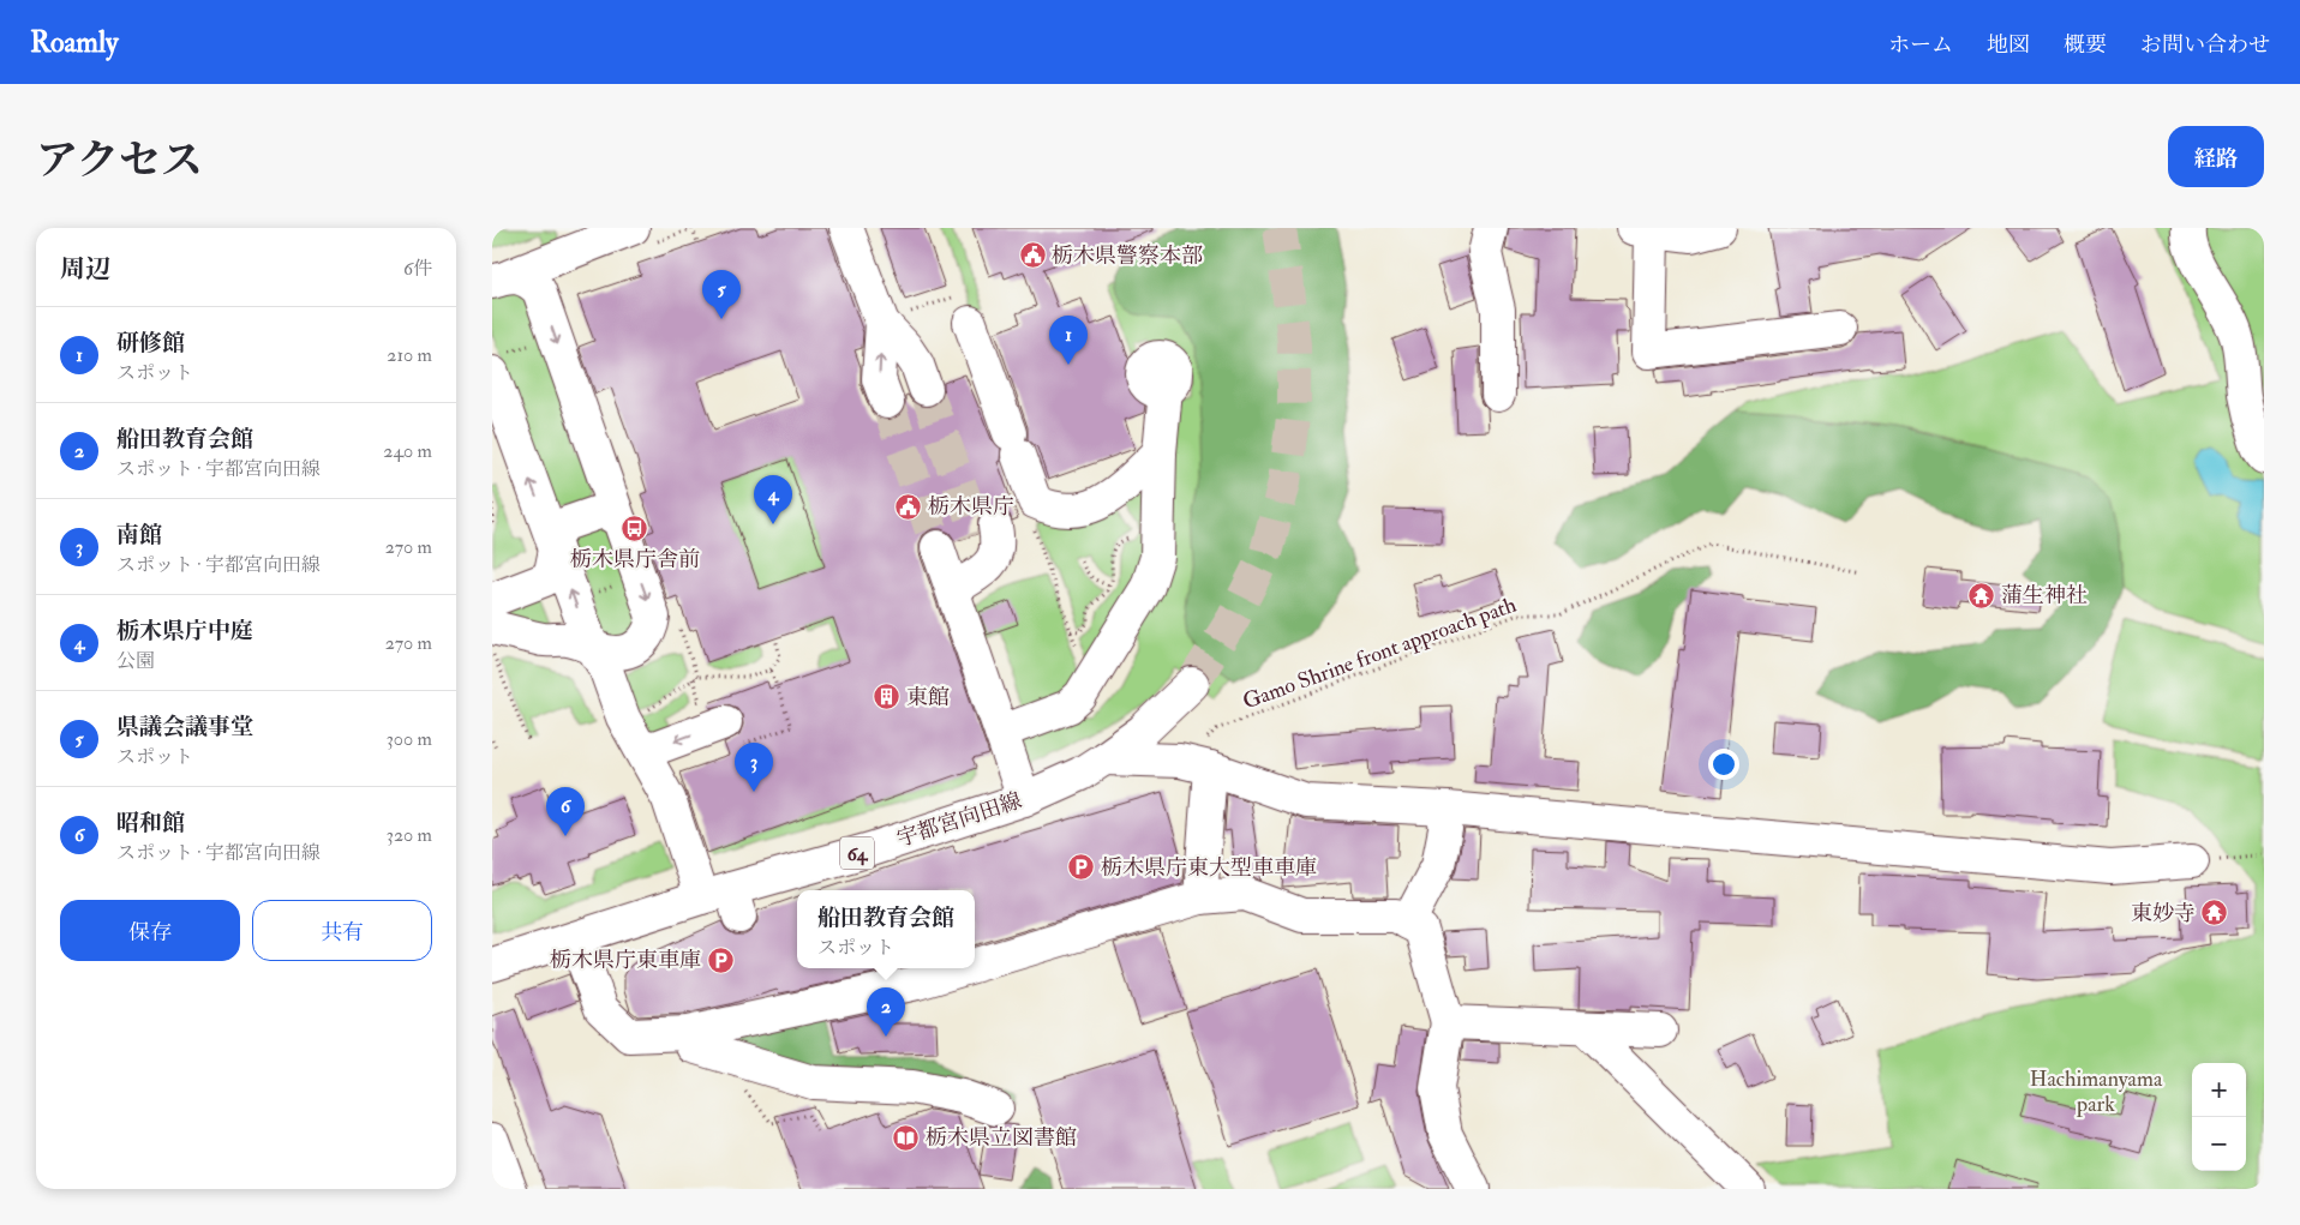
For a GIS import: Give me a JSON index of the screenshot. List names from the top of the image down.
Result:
{
  "streets": {
    "street": ["宇都宮向田線", "64"],
    "path": ["Gamo Shrine front approach path"]
  },
  "parks": ["Hachimanyama park"],
  "places": {
    "public building": ["栃木県警察本部", "栃木県庁"],
    "bus stop": ["栃木県庁舎前"],
    "temple": ["蒲生神社", "東妙寺"],
    "building": ["東館"],
    "parking": ["栃木県庁東大型車車庫", "栃木県庁東車庫"],
    "library": ["栃木県立図書館"]
  },
  "page": {
    "header": "Roamly",
    "nav": [
      "ホーム",
      "地図",
      "概要",
      "お問い合わせ"
    ],
    "title": "アクセス",
    "buttons": [
      "経路",
      ["保存", "共有"]
    ],
    "heading": ["周辺", "6件"],
    "pins": [
      "5",
      "1",
      "4",
      "3",
      "6",
      "2"
    ],
    "list": [
      {
        "mark": "1",
        "name": "研修館",
        "note": "スポット",
        "value": "210 m"
      },
      {
        "mark": "2",
        "name": "船田教育会館",
        "note": "スポット · 宇都宮向田線",
        "value": "240 m"
      },
      {
        "mark": "3",
        "name": "南館",
        "note": "スポット · 宇都宮向田線",
        "value": "270 m"
      },
      {
        "mark": "4",
        "name": "栃木県庁中庭",
        "note": "公園",
        "value": "270 m"
      },
      {
        "mark": "5",
        "name": "県議会議事堂",
        "note": "スポット",
        "value": "300 m"
      },
      {
        "mark": "6",
        "name": "昭和館",
        "note": "スポット · 宇都宮向田線",
        "value": "320 m"
      }
    ],
    "popup": ["船田教育会館", "スポット"],
    "map_buttons": ["+", "−"]
  }
}
